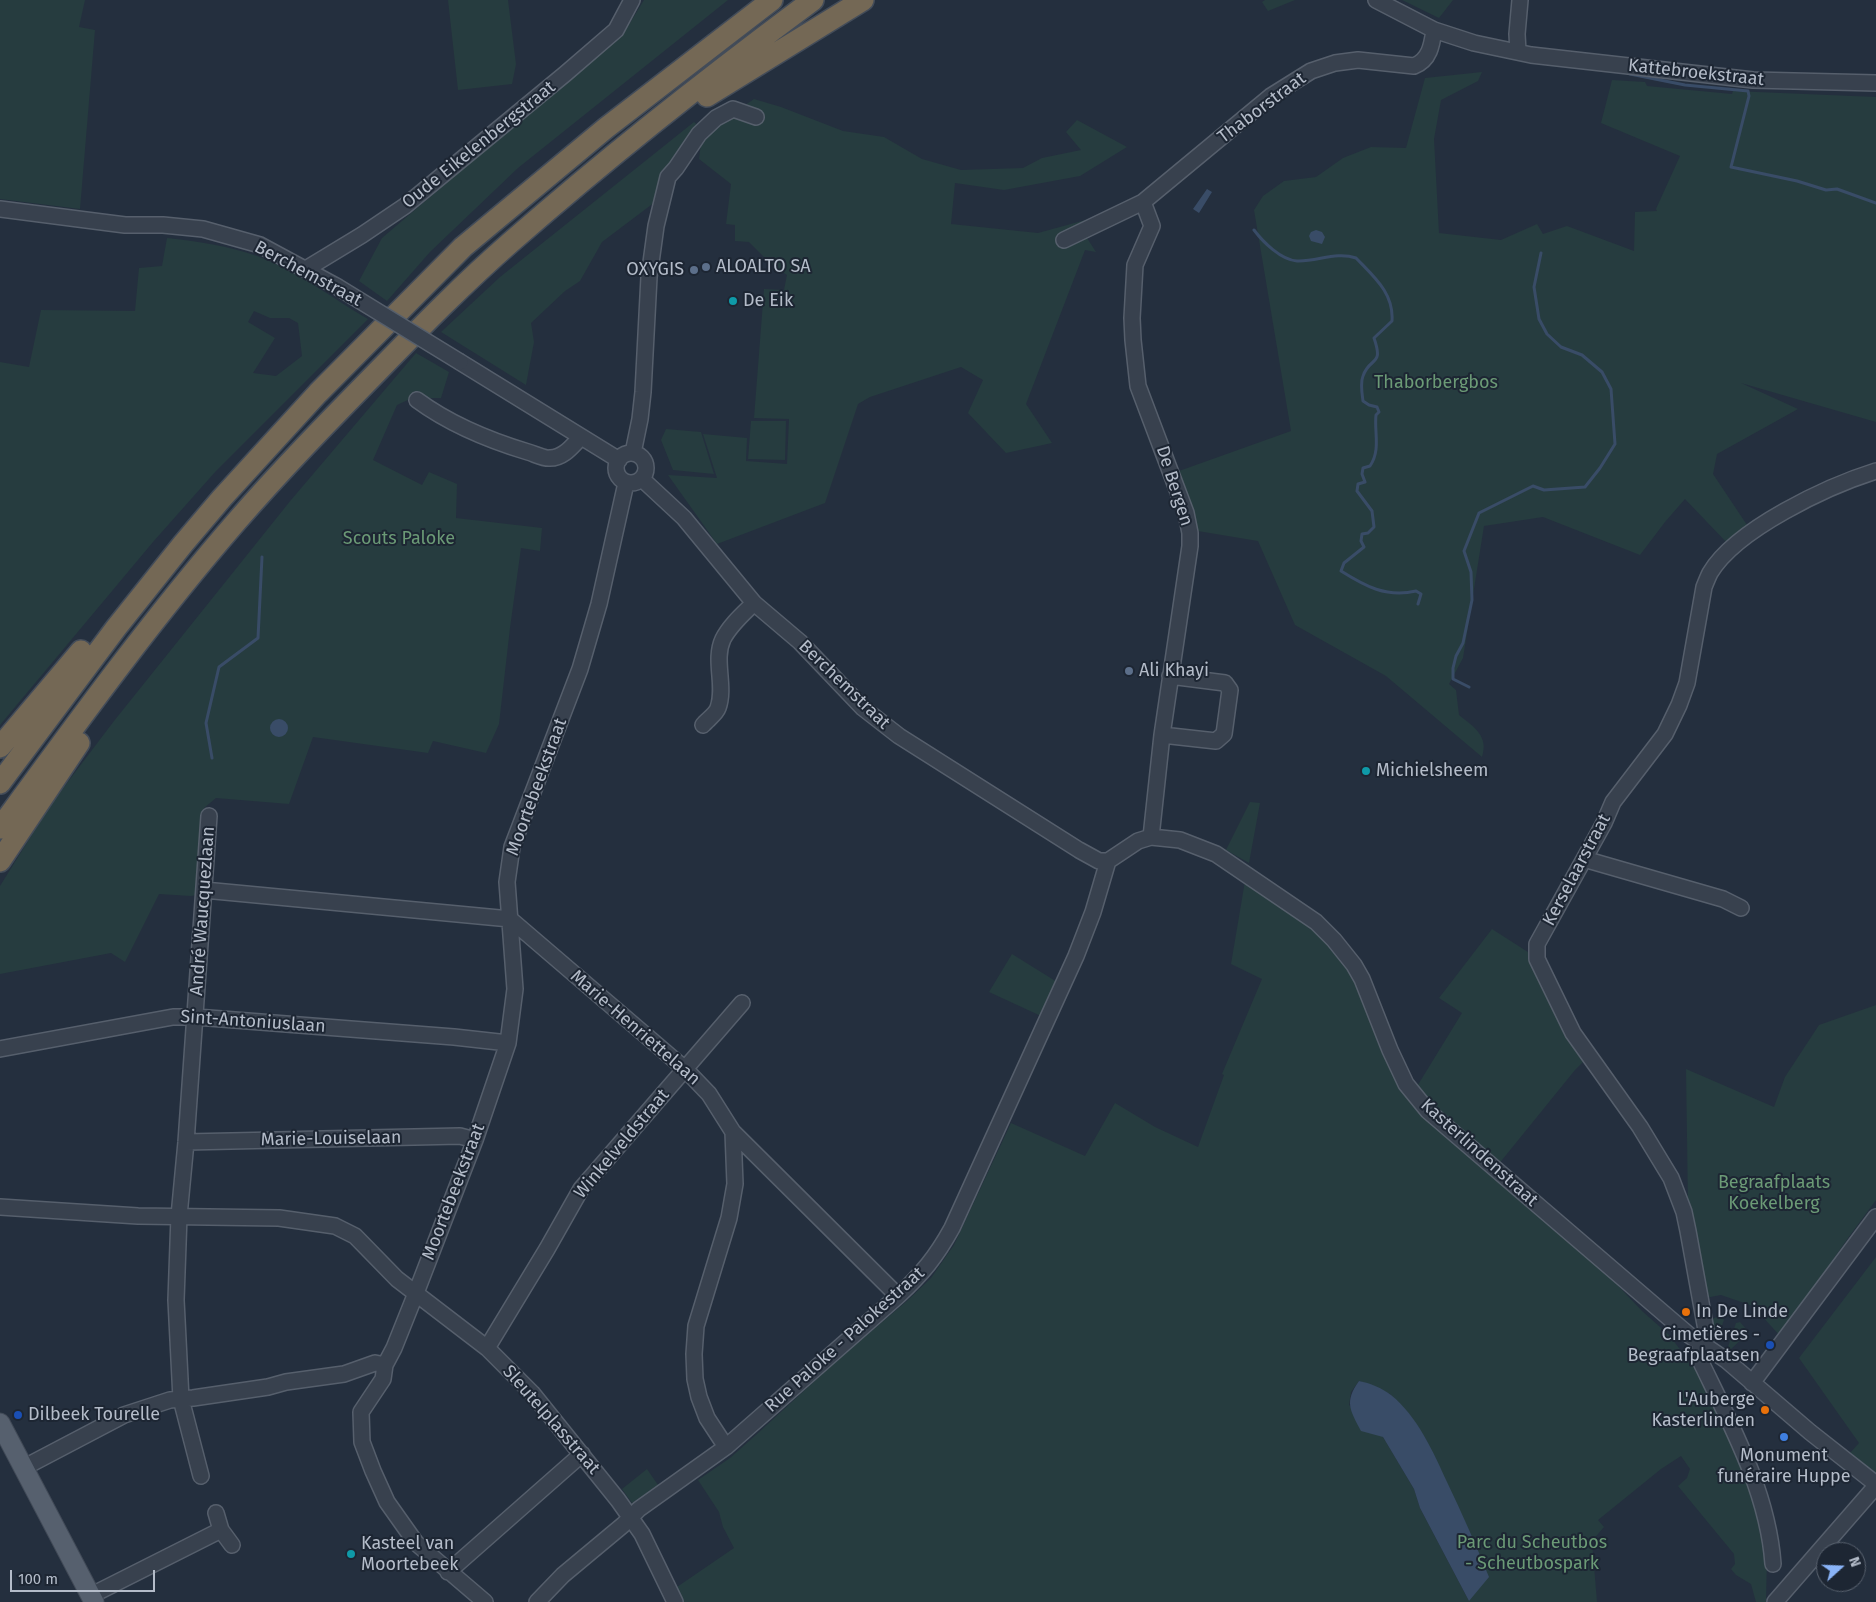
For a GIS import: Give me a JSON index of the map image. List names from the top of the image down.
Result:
{
  "streets": {
    "street": [
      "Kattebroekstraat",
      "Thaborstraat",
      "Oude Eikelenbergstraat",
      "Berchemstraat",
      "De Bergen",
      "Moortebeekstraat",
      "Kerselaarstraat",
      "André Waucquezlaan",
      "Sint-Antoniuslaan",
      "Marie-Henriettelaan",
      "Marie-Louiselaan",
      "Winkelveldstraat",
      "Kasterlindenstraat",
      "Rue Paloke - Palokestraat",
      "Sleutelplasstraat"
    ]
  },
  "crossings": [
    ["Kattebroekstraat", "Thaborstraat"],
    ["Thaborstraat", "De Bergen"],
    ["Oude Eikelenbergstraat", "Berchemstraat"],
    ["Berchemstraat", "Moortebeekstraat"],
    ["Berchemstraat", "Rue Paloke - Palokestraat"],
    ["De Bergen", "Kasterlindenstraat"],
    ["Moortebeekstraat", "Sint-Antoniuslaan"],
    ["Moortebeekstraat", "Marie-Henriettelaan"],
    ["Moortebeekstraat", "Marie-Louiselaan"],
    ["Moortebeekstraat", "Sleutelplasstraat"],
    ["Kerselaarstraat", "Kasterlindenstraat"],
    ["André Waucquezlaan", "Sint-Antoniuslaan"],
    ["André Waucquezlaan", "Marie-Louiselaan"],
    ["André Waucquezlaan", "Sleutelplasstraat"],
    ["Marie-Henriettelaan", "Winkelveldstraat"],
    ["Marie-Henriettelaan", "Rue Paloke - Palokestraat"],
    ["Winkelveldstraat", "Sleutelplasstraat"],
    ["Rue Paloke - Palokestraat", "Sleutelplasstraat"]
  ],
  "parks": [
    "Thaborbergbos",
    "Scouts Paloke",
    "Begraafplaats Koekelberg",
    "Parc du Scheutbos - Scheutbospark"
  ],
  "places": [
    "ALOALTO SA",
    "OXYGIS",
    "De Eik",
    "Ali Khayi",
    "Michielsheem",
    "In De Linde",
    "Cimetières - Begraafplaatsen",
    "L'Auberge Kasterlinden",
    "Dilbeek Tourelle",
    "Monument funéraire Huppe",
    "Kasteel van Moortebeek"
  ],
  "scale_bar": "100 m",
  "north": "right"
}
